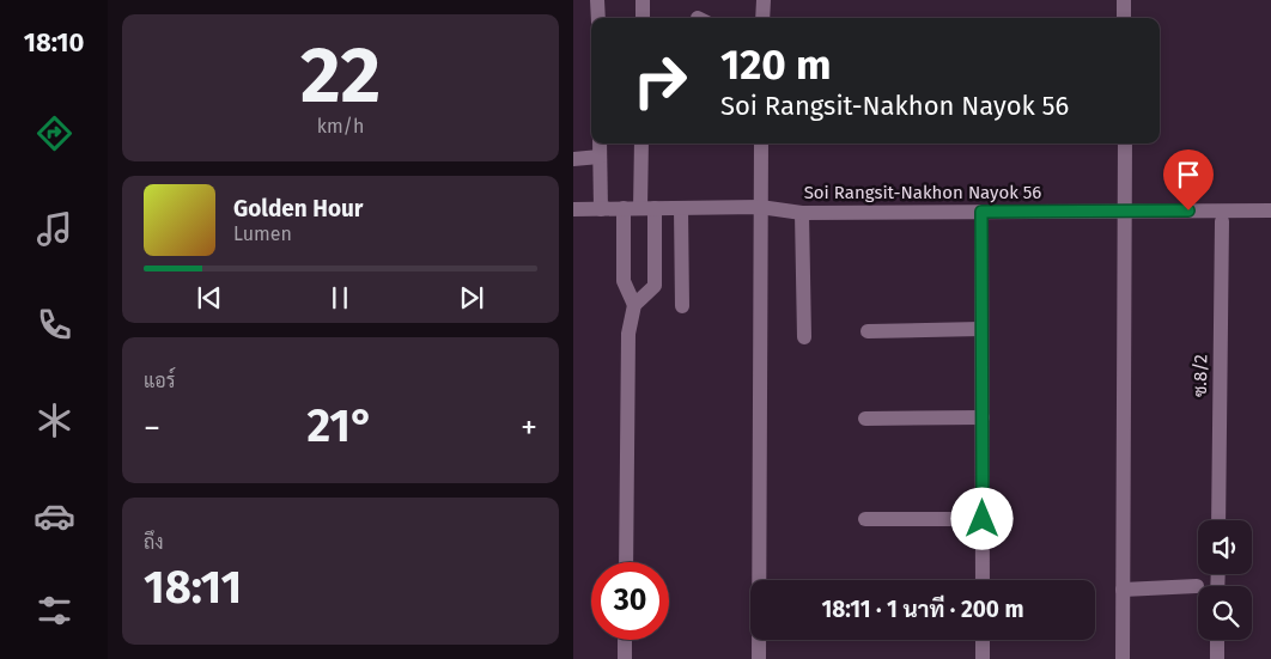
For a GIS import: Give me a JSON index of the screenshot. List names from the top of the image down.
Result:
{
  "streets": {
    "street": ["Soi Rangsit-Nakhon Nayok 56", "ซ.8/2"]
  },
  "page": {
    "tabs": "18:10",
    "tile": [
      ["22", "km/h"],
      "แอร์",
      ["ถึง", "18:11"]
    ],
    "turn": ["120 m", "Soi Rangsit-Nakhon Nayok 56"],
    "song": ["Golden Hour", "Lumen"],
    "heat": ["−", "21°", "+"],
    "limit": "30",
    "trip": "18:11 · 1 นาที · 200 m"
  }
}
